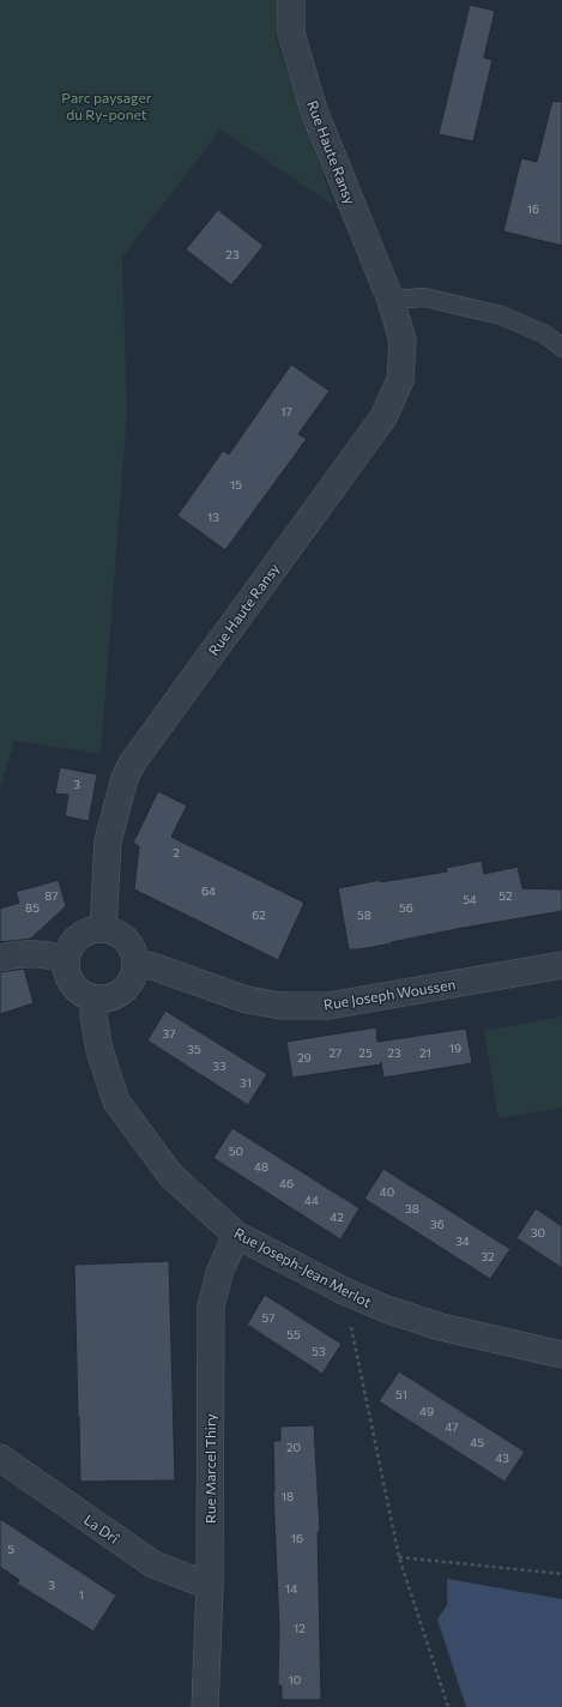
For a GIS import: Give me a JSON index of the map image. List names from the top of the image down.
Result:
{
  "streets": {
    "street": [
      "Rue Haute Ransy",
      "Rue Joseph Woussen",
      "Rue Joseph-Jean Merlot",
      "Rue Marcel Thiry",
      "La Drî"
    ]
  },
  "crossings": [
    ["Rue Haute Ransy", "Rue Joseph Woussen"],
    ["Rue Haute Ransy", "Rue Joseph-Jean Merlot"],
    ["Rue Joseph Woussen", "Rue Joseph-Jean Merlot"],
    ["Rue Joseph-Jean Merlot", "Rue Marcel Thiry"],
    ["Rue Marcel Thiry", "La Drî"]
  ],
  "parks": ["Parc paysager du Ry-ponet"],
  "house_numbers": [
    "16",
    "23",
    "17",
    "15",
    "13",
    "3",
    "2",
    "64",
    "87",
    "52",
    "54",
    "85",
    "56",
    "62",
    "58",
    "37",
    "19",
    "35",
    "27",
    "25",
    "23",
    "21",
    "29",
    "33",
    "31",
    "50",
    "48",
    "46",
    "40",
    "44",
    "38",
    "42",
    "36",
    "30",
    "34",
    "32",
    "57",
    "55",
    "53",
    "51",
    "49",
    "47",
    "45",
    "20",
    "43",
    "18",
    "16",
    "5",
    "3",
    "14",
    "1",
    "12",
    "10"
  ]
}
